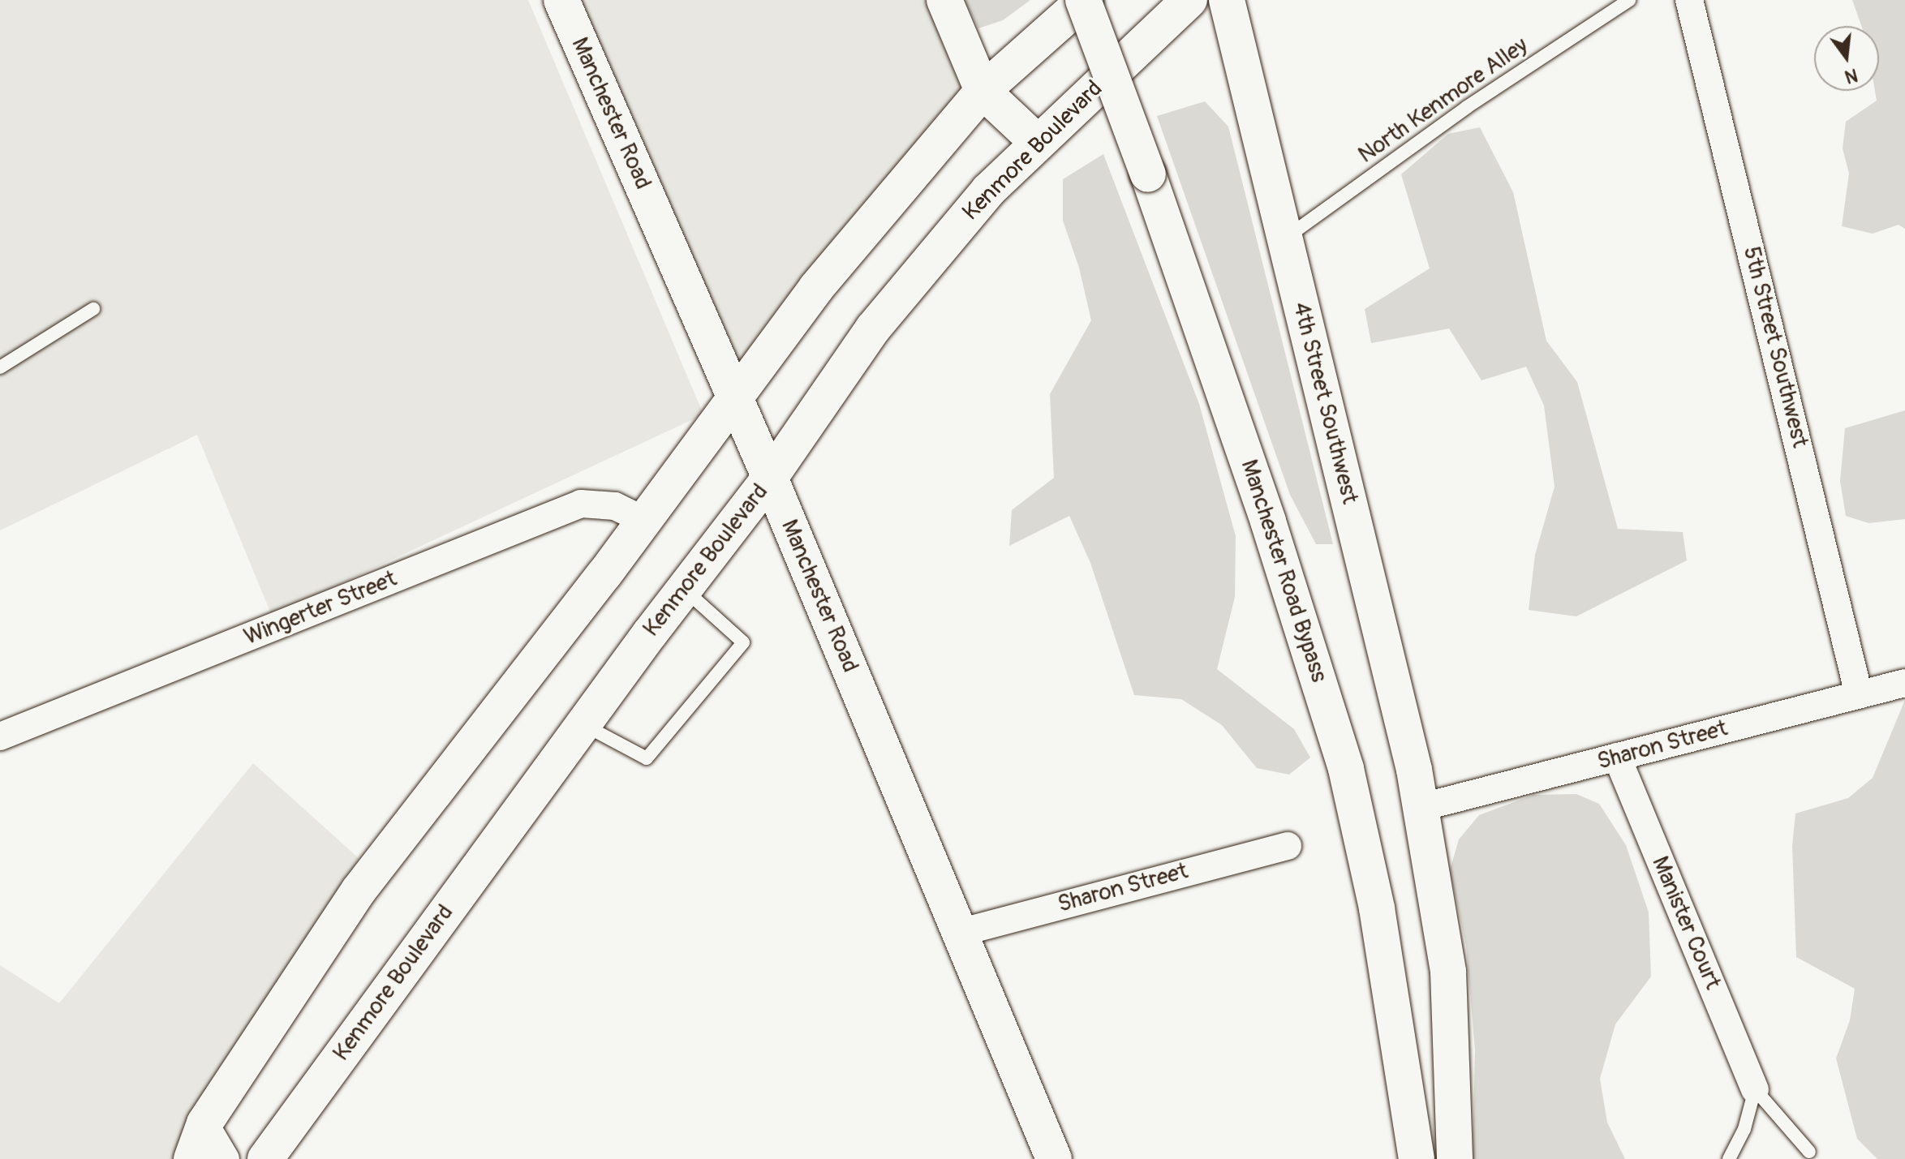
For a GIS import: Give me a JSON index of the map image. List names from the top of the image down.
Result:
{
  "streets": {
    "main road": [
      "Manchester Road",
      "Kenmore Boulevard",
      "4th Street Southwest",
      "Manchester Road Bypass"
    ],
    "street": [
      "5th Street Southwest",
      "Wingerter Street",
      "Sharon Street",
      "Manister Court"
    ],
    "lane": ["North Kenmore Alley"]
  },
  "crossings": [
    ["North Kenmore Alley", "4th Street Southwest"],
    ["Manchester Road", "Kenmore Boulevard"],
    ["Manchester Road", "Sharon Street"],
    ["5th Street Southwest", "Sharon Street"],
    ["4th Street Southwest", "Sharon Street"],
    ["Sharon Street", "Manister Court"]
  ],
  "north": "bottom"
}
